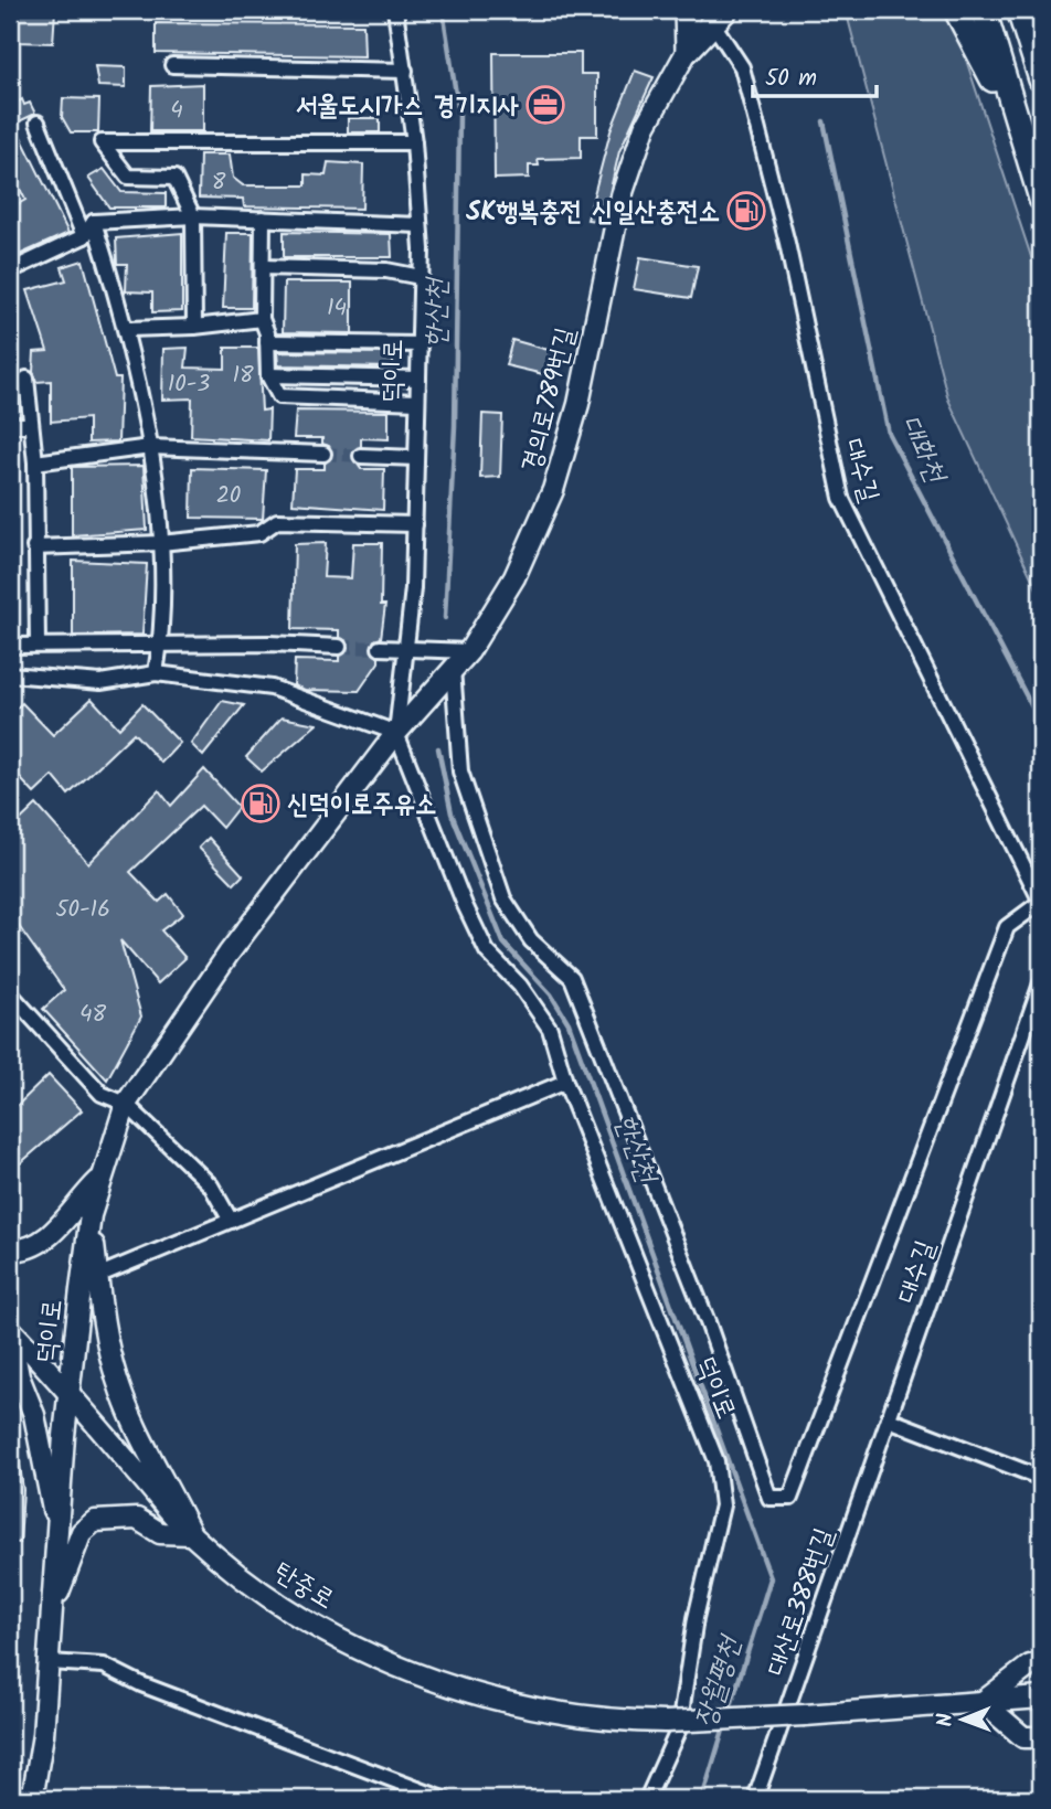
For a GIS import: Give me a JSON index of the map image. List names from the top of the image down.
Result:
{
  "streets": {
    "main road": ["덕이로", "경의로789번길", "탄중로"],
    "street": ["대수길", "대산로388번길"]
  },
  "crossings": [
    ["덕이로", "경의로789번길"],
    ["덕이로", "탄중로"],
    ["대수길", "대산로388번길"]
  ],
  "water": ["한산천", "대화천", "장월평천"],
  "places": {
    "office": ["서울도시가스 경기지사"],
    "fuel station": ["SK행복충전 신일산충전소", "신덕이로주유소"]
  },
  "house_numbers": [
    "4",
    "8",
    "14",
    "18",
    "10-3",
    "20",
    "50-16",
    "48"
  ],
  "scale_bar": "50 m",
  "north": "left"
}
